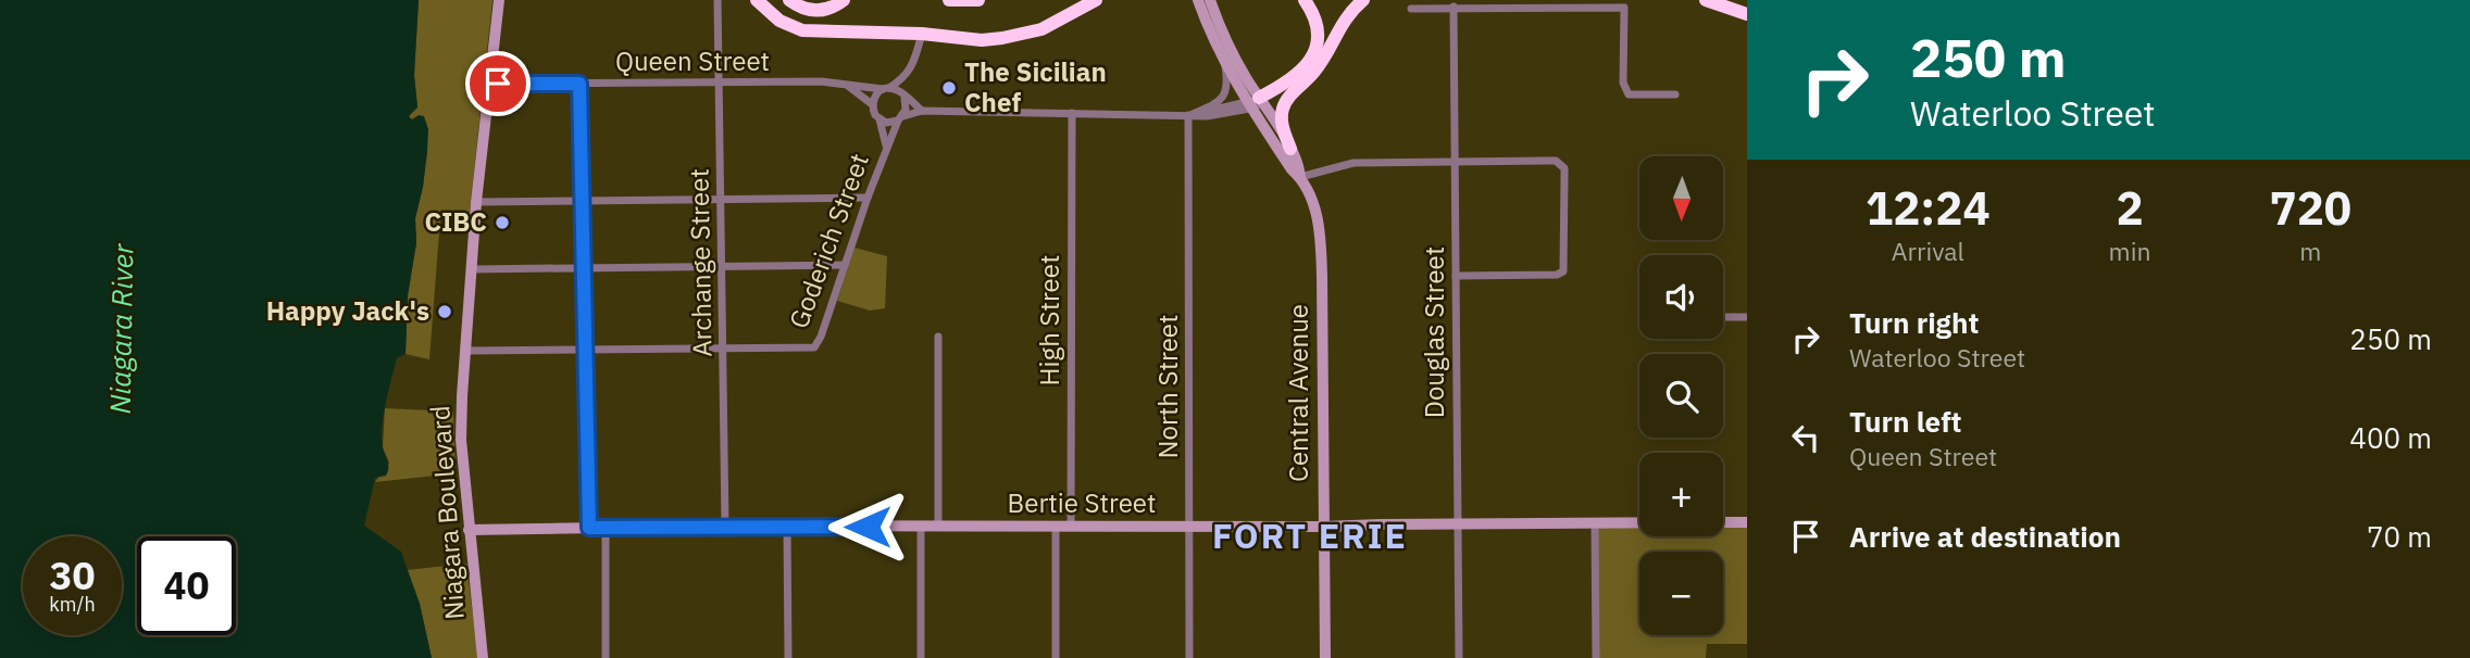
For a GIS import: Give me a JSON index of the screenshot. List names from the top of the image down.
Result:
{
  "streets": {
    "main road": ["Central Avenue", "Bertie Street", "Niagara Boulevard"],
    "street": [
      "Queen Street",
      "Goderich Street",
      "Archange Street",
      "High Street",
      "Douglas Street",
      "North Street"
    ]
  },
  "crossings": [
    ["Queen Street", "Goderich Street"],
    ["Queen Street", "Archange Street"],
    ["Queen Street", "Niagara Boulevard"],
    ["Goderich Street", "Archange Street"],
    ["Archange Street", "Bertie Street"],
    ["High Street", "Bertie Street"],
    ["Douglas Street", "Bertie Street"],
    ["North Street", "Bertie Street"],
    ["Central Avenue", "Bertie Street"],
    ["Bertie Street", "Niagara Boulevard"]
  ],
  "districts": ["FORT ERIE"],
  "water": ["Niagara River"],
  "places": ["The Sicilian Chef", "CIBC", "Happy Jack's"],
  "north": "bottom",
  "page": {
    "turn": ["250 m", "Waterloo Street"],
    "map_buttons": ["+", "−"],
    "eta": [
      "12:24",
      "Arrival",
      "2",
      "min",
      "720",
      "m"
    ],
    "list": [
      {
        "name": "Turn right",
        "note": "Waterloo Street",
        "value": "250 m"
      },
      {
        "name": "Turn left",
        "note": "Queen Street",
        "value": "400 m"
      },
      {
        "name": "Arrive at destination",
        "value": "70 m"
      }
    ],
    "speed": "30 km/h",
    "limit": "40"
  }
}
